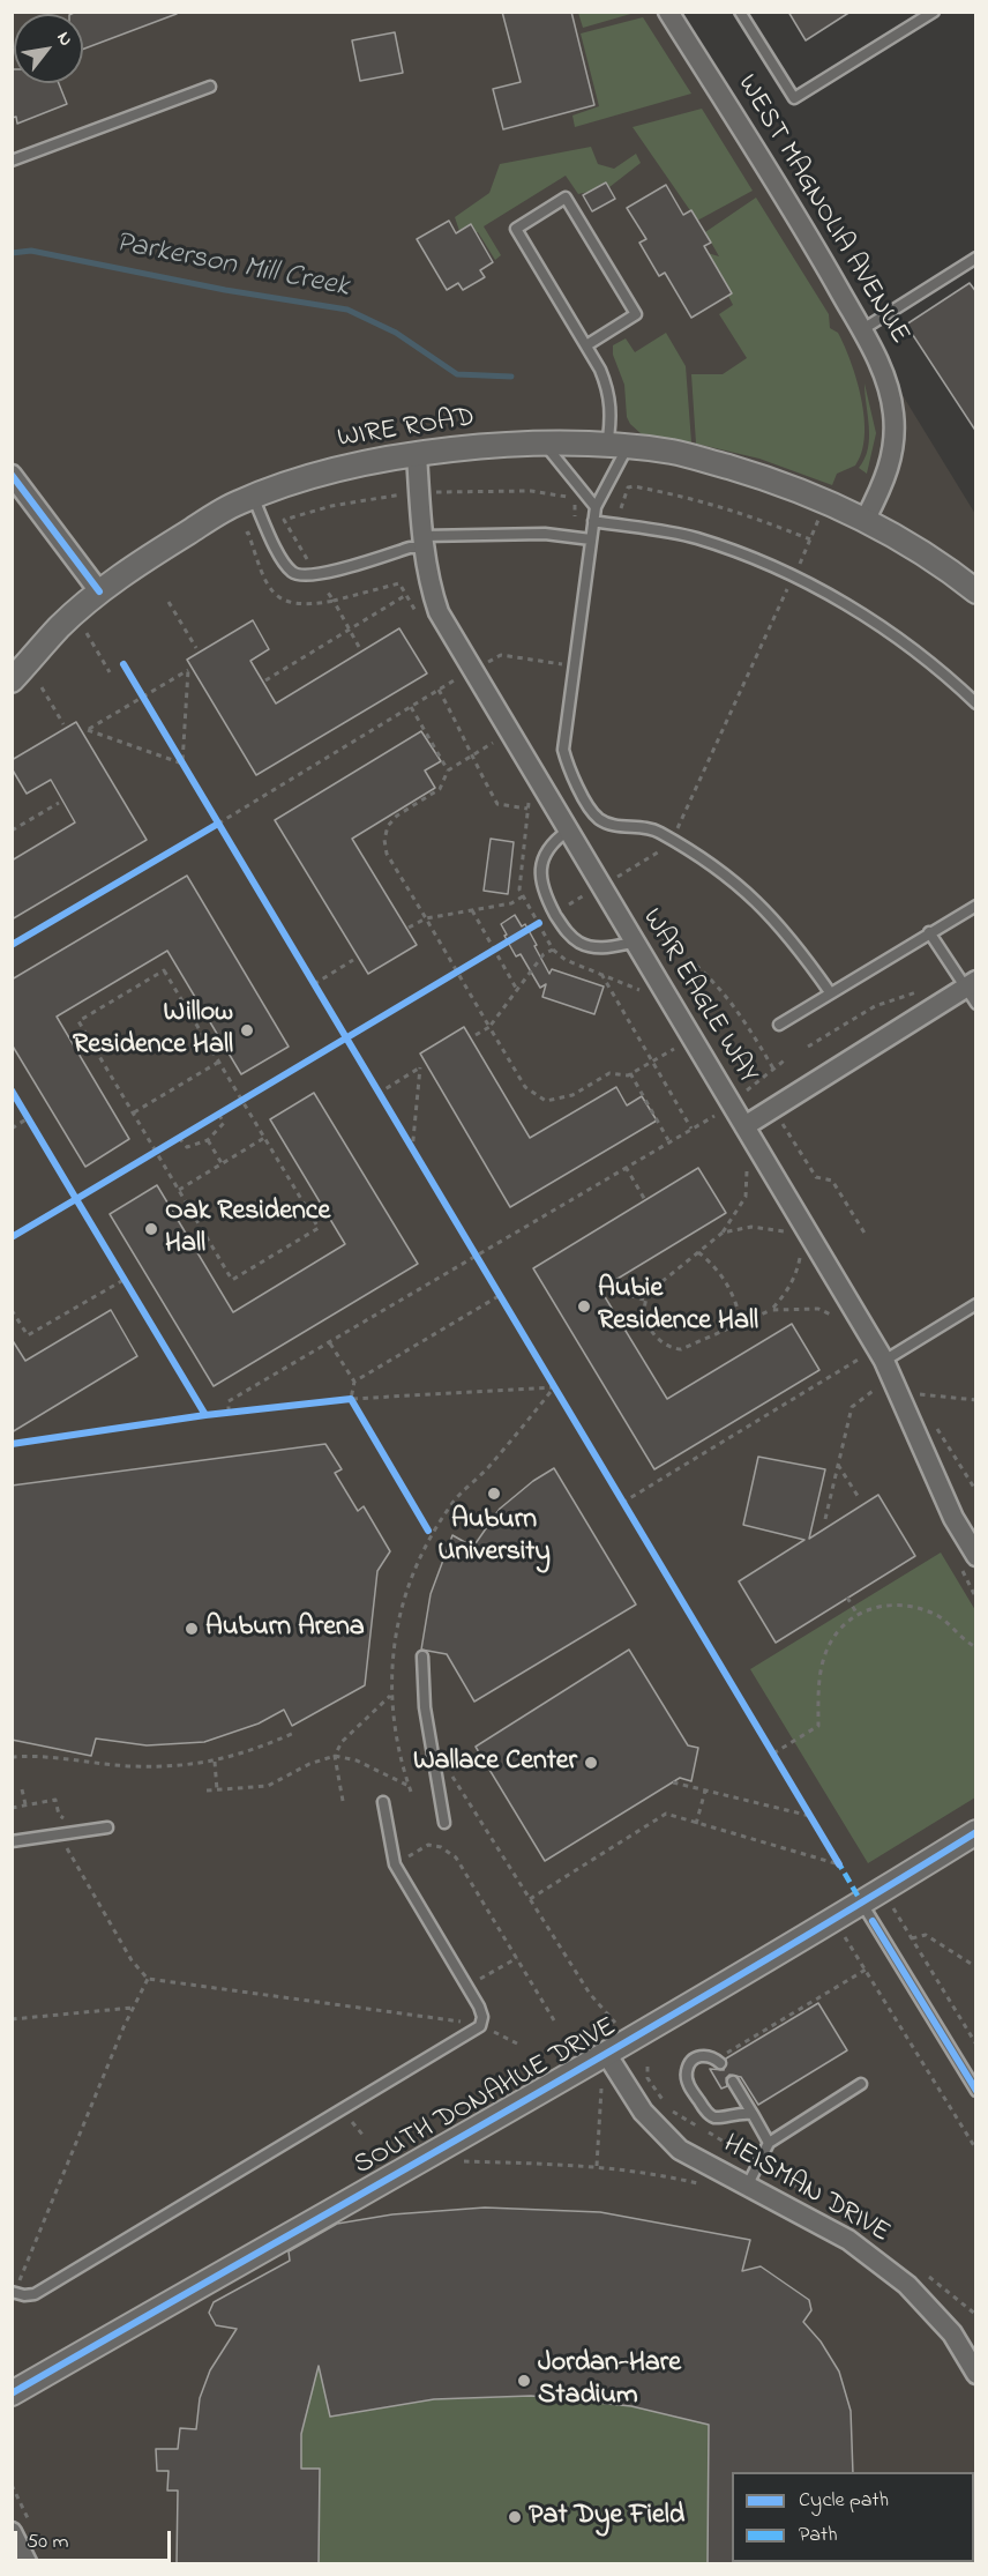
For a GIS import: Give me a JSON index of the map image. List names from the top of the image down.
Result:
{
  "streets": {
    "street": [
      "WEST MAGNOLIA AVENUE",
      "WIRE ROAD",
      "WAR EAGLE WAY",
      "SOUTH DONAHUE DRIVE",
      "HEISMAN DRIVE"
    ]
  },
  "crossings": [
    ["WEST MAGNOLIA AVENUE", "WIRE ROAD"],
    ["WIRE ROAD", "WAR EAGLE WAY"],
    ["SOUTH DONAHUE DRIVE", "HEISMAN DRIVE"]
  ],
  "water": ["Parkerson Mill Creek"],
  "places": [
    "Willow Residence Hall",
    "Oak Residence Hall",
    "Aubie Residence Hall",
    "Auburn University",
    "Auburn Arena",
    "Wallace Center",
    "Jordan-Hare Stadium",
    "Pat Dye Field"
  ],
  "legend": ["Cycle path", "Path"],
  "scale_bar": "50 m",
  "north": "top right"
}
